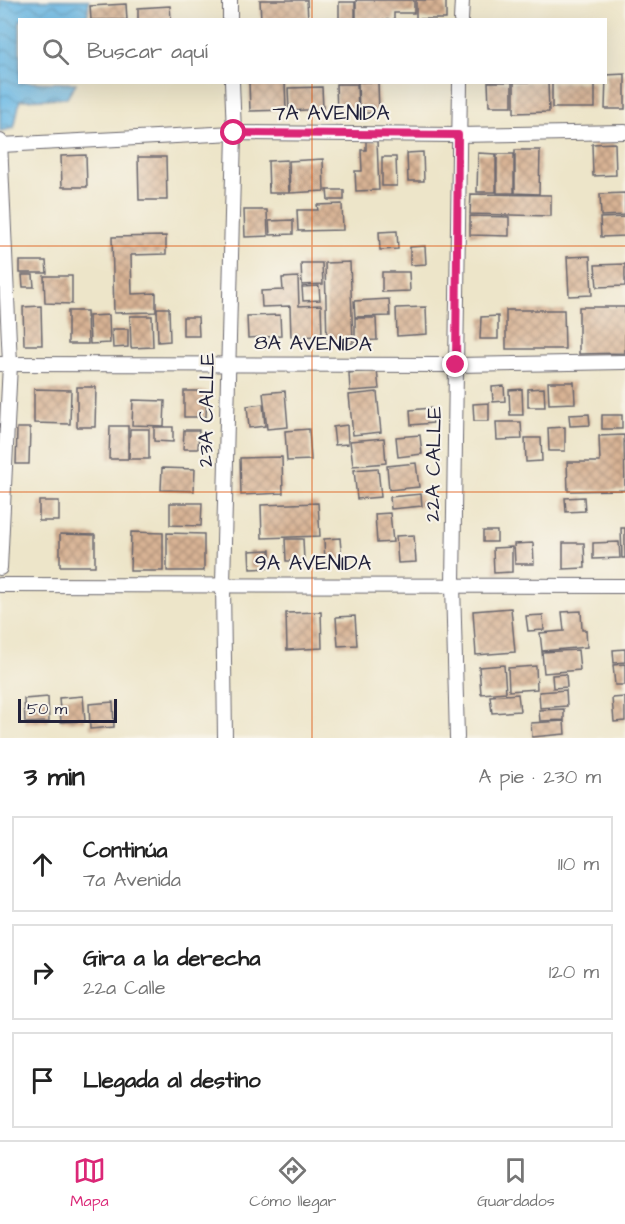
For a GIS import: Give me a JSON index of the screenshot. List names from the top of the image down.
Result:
{
  "streets": {
    "street": [
      "7A AVENIDA",
      "8A AVENIDA",
      "23A CALLE",
      "22A CALLE",
      "9A AVENIDA"
    ]
  },
  "crossings": [
    ["7A AVENIDA", "23A CALLE"],
    ["7A AVENIDA", "22A CALLE"],
    ["8A AVENIDA", "23A CALLE"],
    ["8A AVENIDA", "22A CALLE"],
    ["23A CALLE", "9A AVENIDA"],
    ["22A CALLE", "9A AVENIDA"]
  ],
  "scale_bar": "50 m",
  "page": {
    "search": "Buscar aquí",
    "scale": "50 m",
    "heading": ["3 min", "A pie · 230 m"],
    "list": [
      ["Continúa", "7a Avenida", "110 m"],
      ["Gira a la derecha", "22a Calle", "120 m"],
      "Llegada al destino"
    ],
    "nav": ["Mapa", "Cómo llegar", "Guardados"]
  }
}
